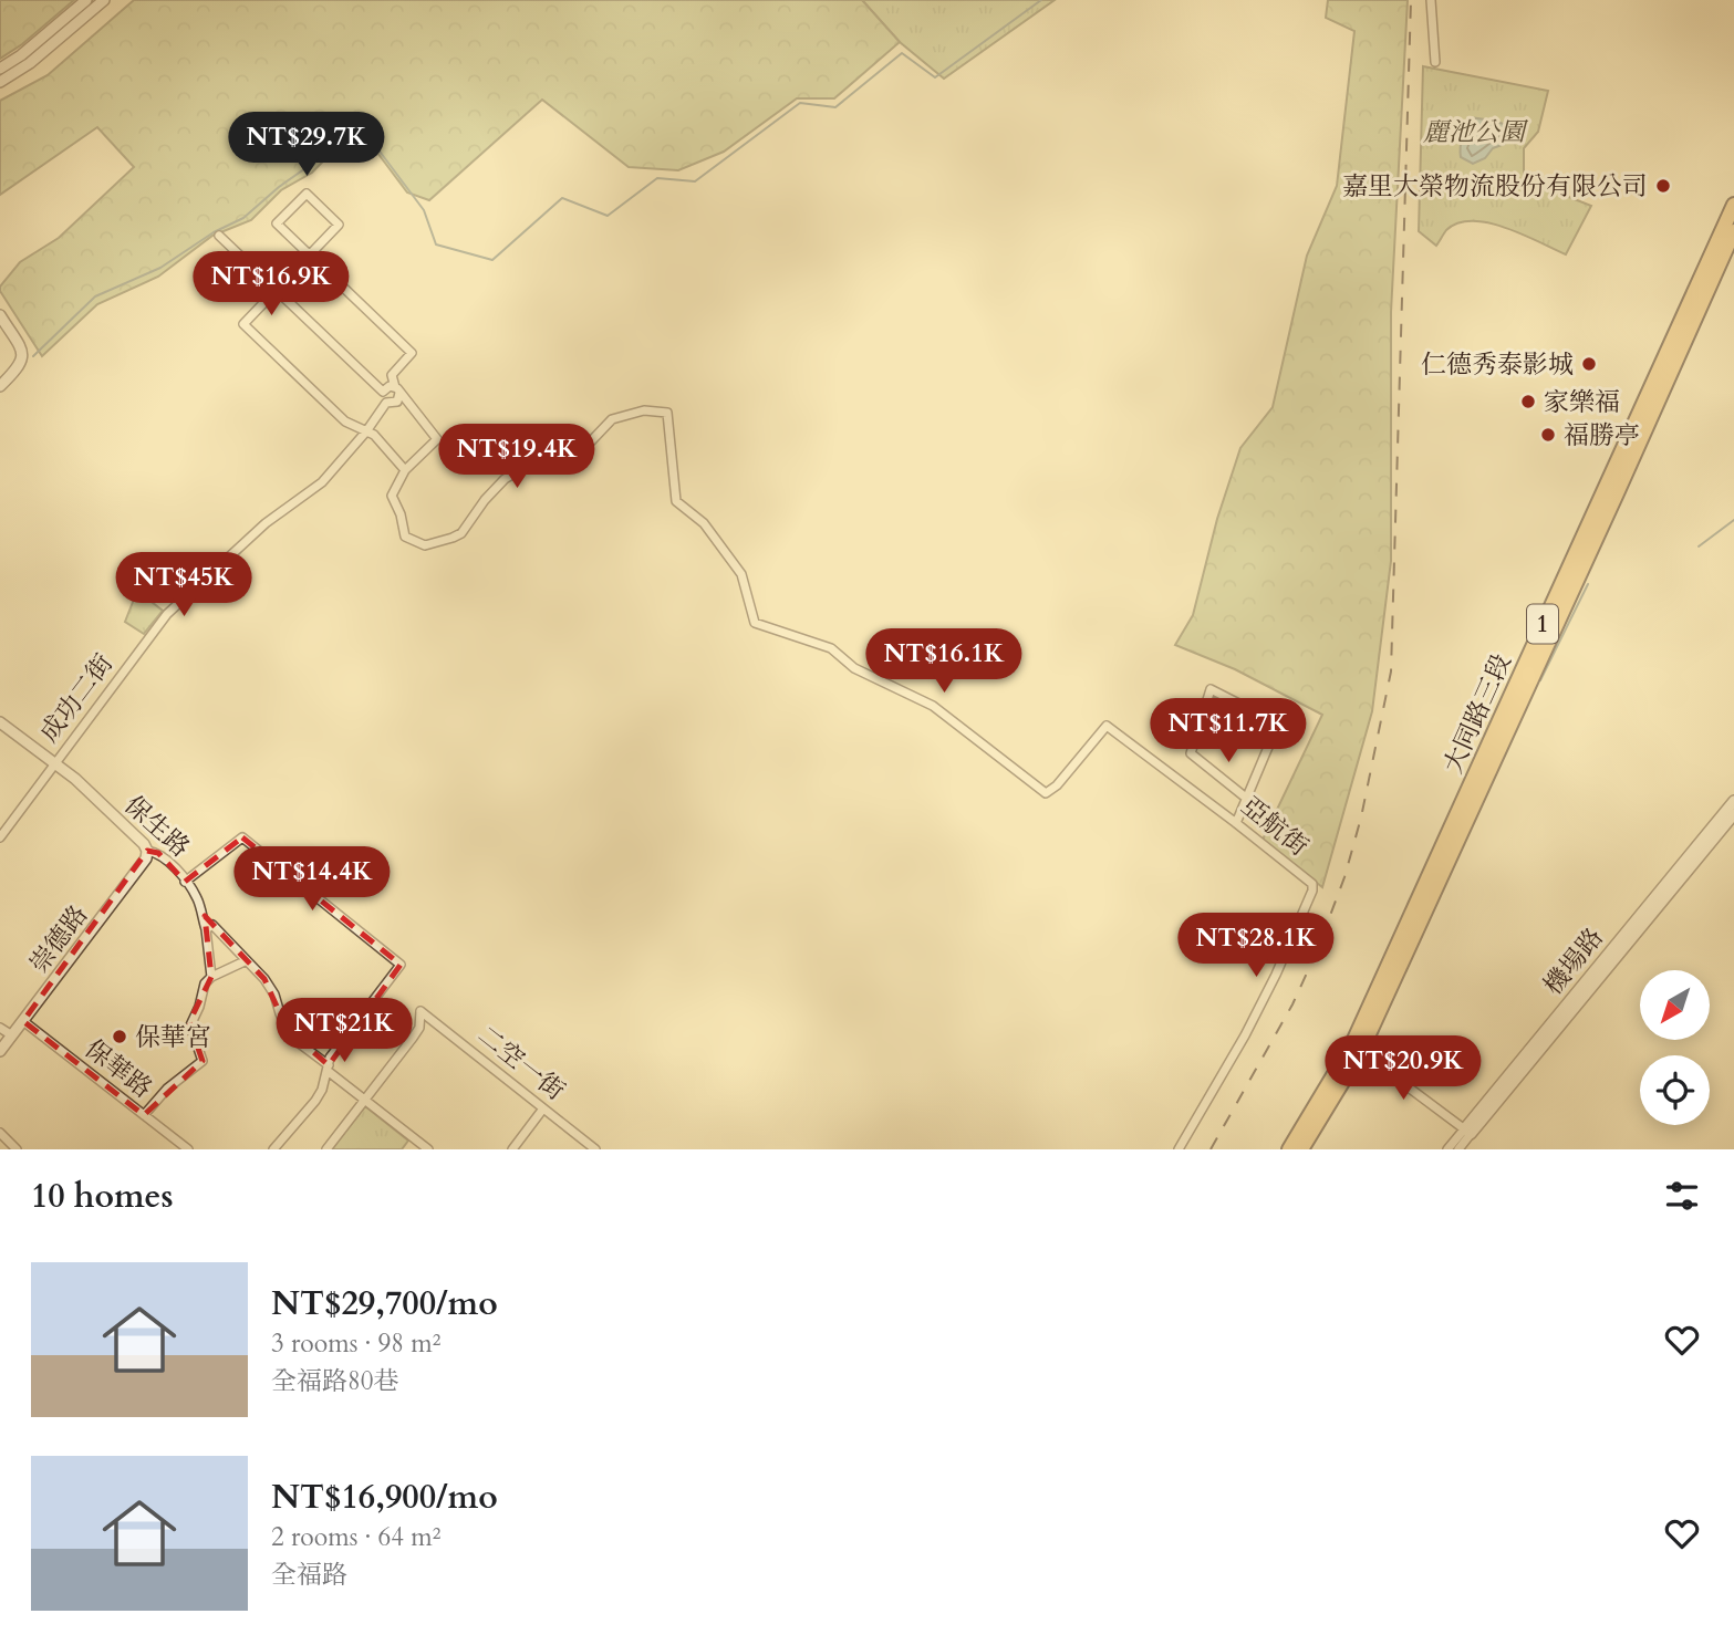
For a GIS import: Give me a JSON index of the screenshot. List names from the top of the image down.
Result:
{
  "streets": {
    "main road": ["1", "大同路三段"],
    "street": [
      "成功二街",
      "保生路",
      "亞航街",
      "崇德路",
      "機場路",
      "二空一街",
      "保華路"
    ]
  },
  "crossings": [
    ["成功二街", "保生路"],
    ["保生路", "崇德路"],
    ["崇德路", "保華路"]
  ],
  "parks": ["麗池公園"],
  "places": [
    "嘉里大榮物流股份有限公司",
    "仁德秀泰影城",
    "家樂福",
    "福勝亭",
    "保華宮"
  ],
  "north": "bottom left",
  "page": {
    "price": [
      "NT$29.7K",
      "NT$16.9K",
      "NT$19.4K",
      "NT$45K",
      "NT$16.1K",
      "NT$11.7K",
      "NT$14.4K",
      "NT$28.1K",
      "NT$21K",
      "NT$20.9K"
    ],
    "heading": "10 homes",
    "list": [
      {
        "name": "NT$29,700/mo",
        "note": "3 rooms · 98 m² · 全福路80巷"
      },
      {
        "name": "NT$16,900/mo",
        "note": "2 rooms · 64 m² · 全福路"
      }
    ]
  }
}
